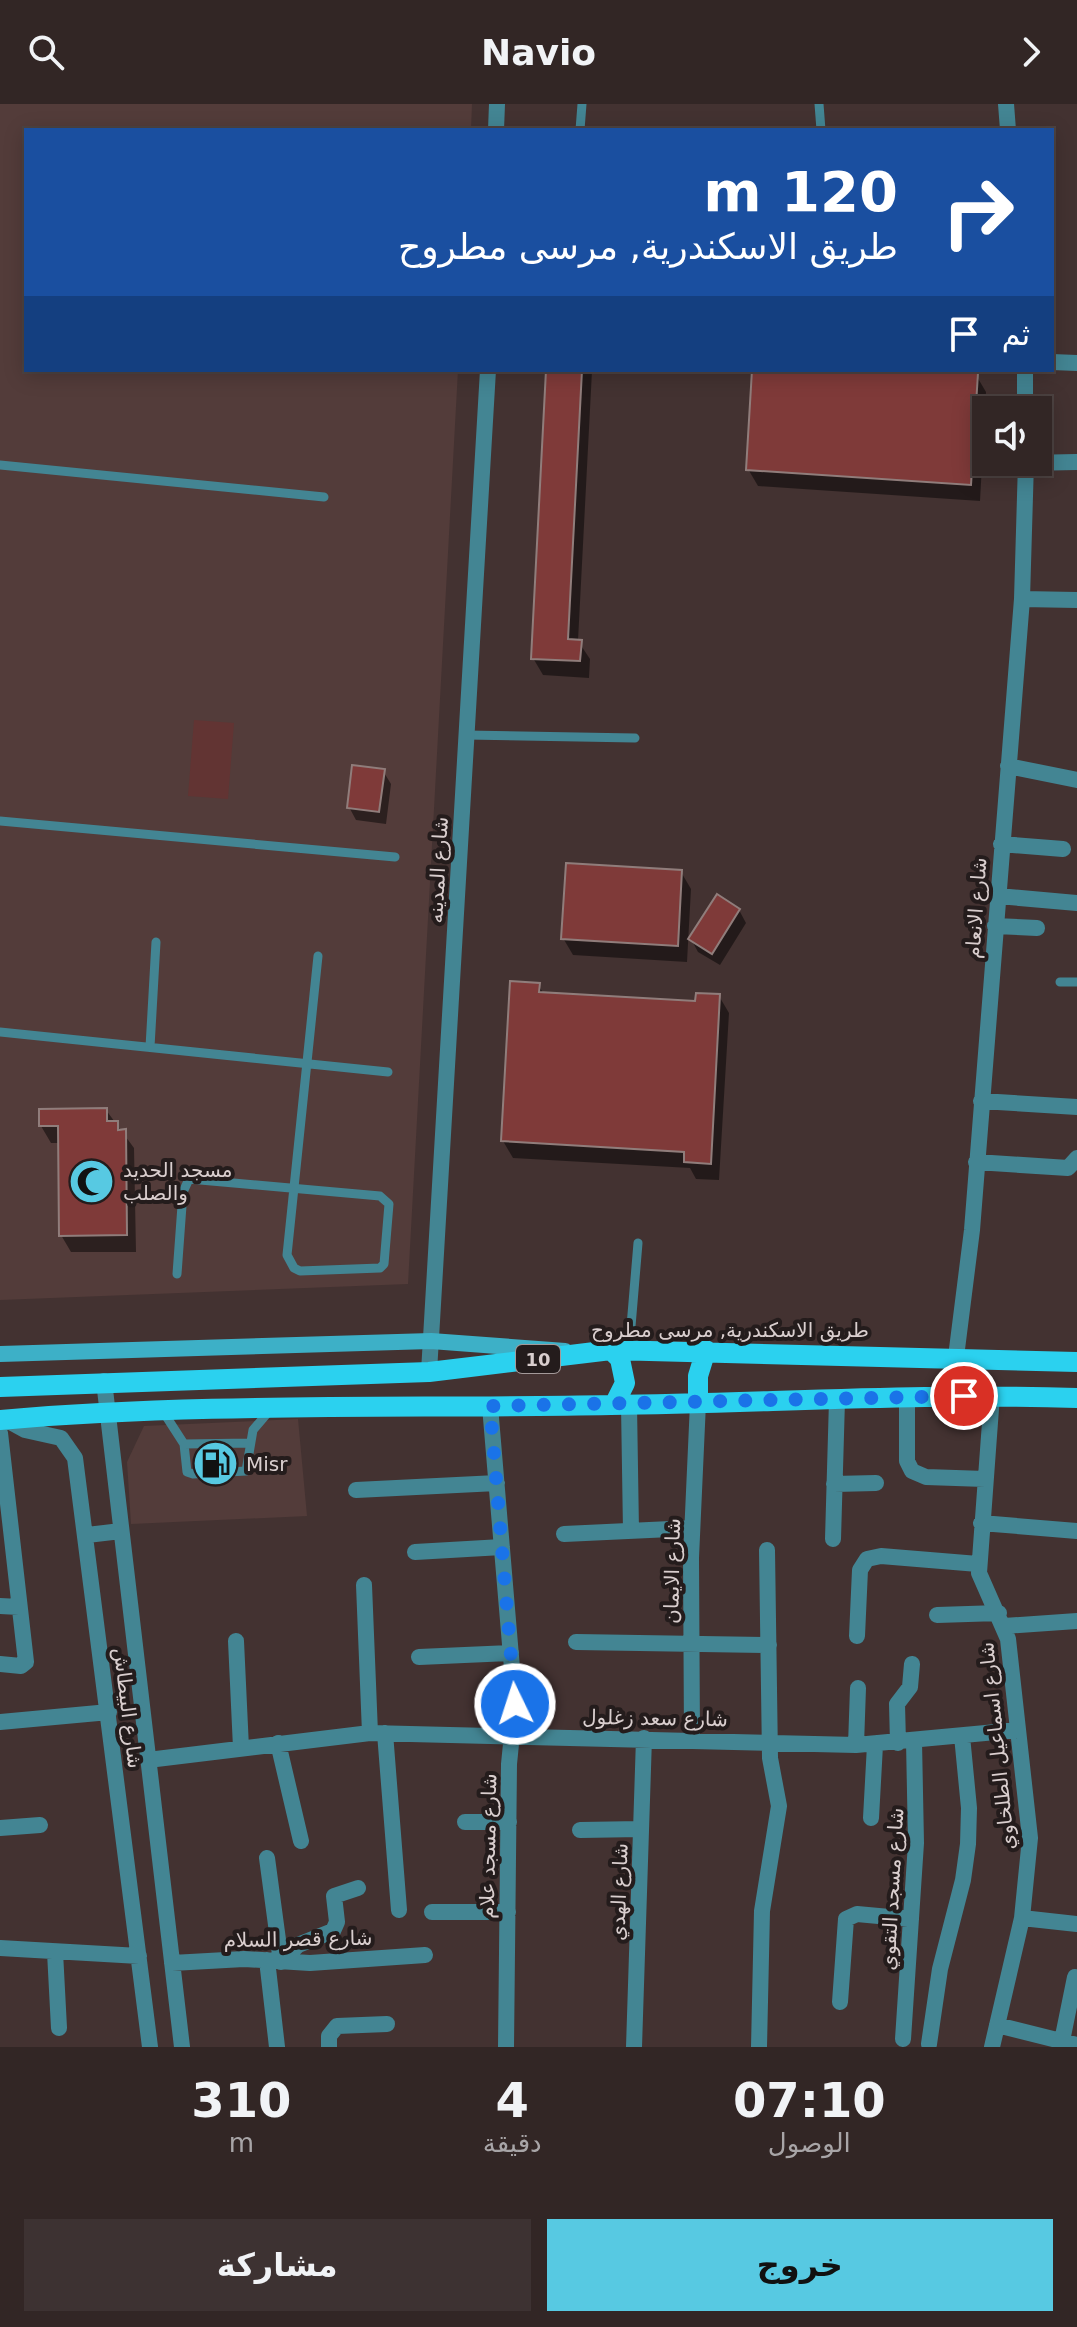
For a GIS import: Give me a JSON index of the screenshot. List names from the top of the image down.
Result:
{
  "streets": {
    "main road": ["طريق الاسكندرية, مرسى مطروح", "10"],
    "street": [
      "شارع المدينه",
      "شارع الانعام",
      "شارع الايمان",
      "شارع البيطاش",
      "شارع سعد زغلول",
      "شارع اسماعيل الطلخاوي",
      "شارع مسجد علام",
      "شارع مسجد التقوي",
      "شارع الهدي",
      "شارع قصر السلام"
    ]
  },
  "crossings": [
    ["شارع المدينه", "طريق الاسكندرية, مرسى مطروح"],
    ["شارع الانعام", "طريق الاسكندرية, مرسى مطروح"],
    ["طريق الاسكندرية, مرسى مطروح", "شارع البيطاش"],
    ["شارع الايمان", "شارع سعد زغلول"],
    ["شارع البيطاش", "شارع سعد زغلول"],
    ["شارع البيطاش", "شارع قصر السلام"],
    ["شارع سعد زغلول", "شارع اسماعيل الطلخاوي"],
    ["شارع سعد زغلول", "شارع مسجد علام"],
    ["شارع سعد زغلول", "شارع مسجد التقوي"],
    ["شارع سعد زغلول", "شارع الهدي"]
  ],
  "places": {
    "mosque": ["مسجد الحديد والصلب"],
    "fuel station": ["Misr"]
  },
  "page": {
    "header": "Navio",
    "turn": ["120 m", "طريق الاسكندرية, مرسى مطروح"],
    "then": "ثم",
    "eta": [
      "07:10",
      "الوصول",
      "4",
      "دقيقة",
      "310",
      "m"
    ],
    "buttons": ["خروج", "مشاركة"]
  }
}
